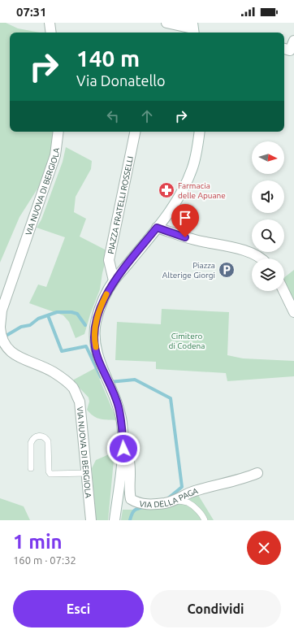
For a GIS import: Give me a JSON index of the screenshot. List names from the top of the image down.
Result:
{
  "streets": {
    "street": ["VIA NUOVA DI BERGIOLA", "PIAZZA FRATELLI ROSSELLI", "VIA DELLA PAGA"]
  },
  "parks": ["Cimitero di Codena"],
  "places": {
    "pharmacy": ["Farmacia delle Apuane"],
    "parking": ["Piazza Alterige Giorgi"]
  },
  "north": "right",
  "page": {
    "status": "07:31",
    "turn": ["140 m", "Via Donatello"],
    "heading": ["1 min", "160 m · 07:32"],
    "buttons": ["Esci", "Condividi"]
  }
}
